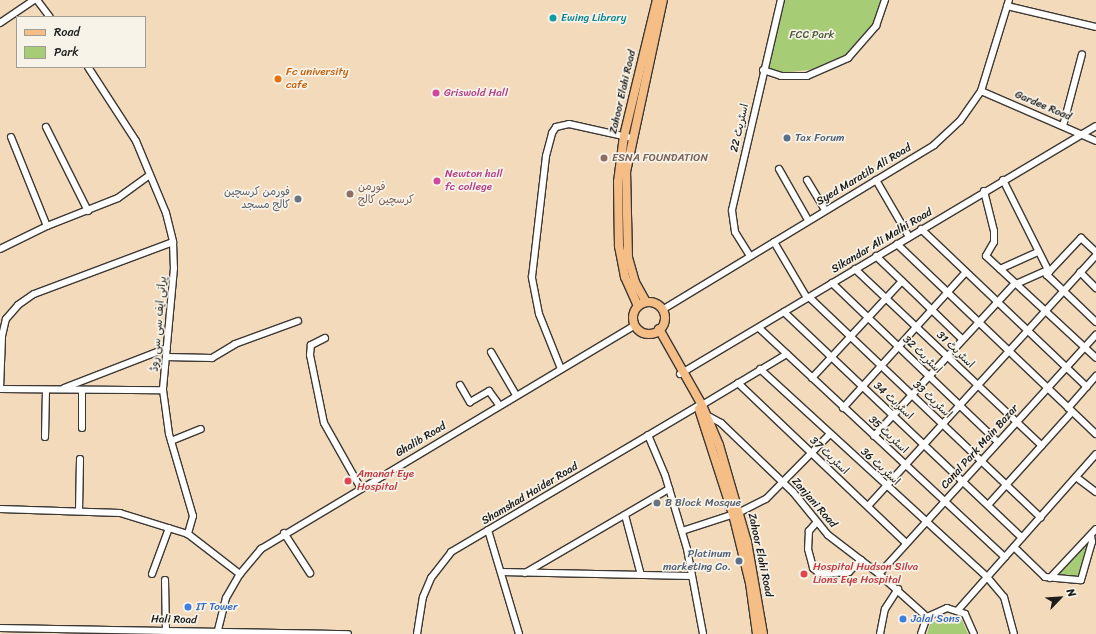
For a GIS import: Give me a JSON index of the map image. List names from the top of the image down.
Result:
{
  "streets": {
    "main road": ["Zahoor Elahi Road"],
    "street": [
      "Gardee Road",
      "اسٹریٹ 22",
      "Syed Maratib Ali Road",
      "Sikandar Ali Malhi Road",
      "پرانی ایف سی سی روڈ",
      "اسٹریٹ 31",
      "اسٹریٹ 32",
      "اسٹریٹ 33",
      "اسٹریٹ 34",
      "اسٹریٹ 35",
      "Ghalib Road",
      "Canal Park Main Bazar",
      "اسٹریٹ 37",
      "اسٹریٹ 36",
      "Shamshad Haider Road",
      "Zanjani Road",
      "Hali Road"
    ]
  },
  "crossings": [
    ["Zahoor Elahi Road", "Syed Maratib Ali Road"],
    ["Zahoor Elahi Road", "Sikandar Ali Malhi Road"],
    ["Zahoor Elahi Road", "Ghalib Road"],
    ["Zahoor Elahi Road", "Shamshad Haider Road"],
    ["Zahoor Elahi Road", "Zanjani Road"],
    ["Gardee Road", "Syed Maratib Ali Road"],
    ["Gardee Road", "Sikandar Ali Malhi Road"],
    ["اسٹریٹ 22", "Syed Maratib Ali Road"],
    ["Syed Maratib Ali Road", "اسٹریٹ 33"],
    ["Syed Maratib Ali Road", "Ghalib Road"],
    ["Sikandar Ali Malhi Road", "اسٹریٹ 31"],
    ["Sikandar Ali Malhi Road", "اسٹریٹ 32"],
    ["Sikandar Ali Malhi Road", "اسٹریٹ 33"],
    ["Sikandar Ali Malhi Road", "اسٹریٹ 34"],
    ["Sikandar Ali Malhi Road", "اسٹریٹ 35"],
    ["اسٹریٹ 31", "Canal Park Main Bazar"],
    ["اسٹریٹ 32", "Canal Park Main Bazar"],
    ["اسٹریٹ 33", "Canal Park Main Bazar"],
    ["اسٹریٹ 34", "Canal Park Main Bazar"],
    ["اسٹریٹ 35", "Canal Park Main Bazar"],
    ["اسٹریٹ 35", "Shamshad Haider Road"],
    ["Ghalib Road", "Hali Road"],
    ["Canal Park Main Bazar", "اسٹریٹ 37"],
    ["Canal Park Main Bazar", "اسٹریٹ 36"],
    ["Canal Park Main Bazar", "Zanjani Road"],
    ["اسٹریٹ 37", "Shamshad Haider Road"],
    ["اسٹریٹ 36", "Shamshad Haider Road"]
  ],
  "parks": ["FCC Park"],
  "places": [
    "Ewing Library",
    "Fc university cafe",
    "Griswold Hall",
    "Tax Forum",
    "ESNA FOUNDATION",
    "Newton hall fc college",
    "فورمن کرسچین کالج",
    "فورمن کرسچین کالج مسجد",
    "Amanat Eye Hospital",
    "B Block Mosque",
    "Platinum marketing Co.",
    "Hospital Hudson Silva Lions Eye Hospital",
    "IT Tower",
    "Jalal Sons"
  ],
  "legend": ["Road", "Park"],
  "north": "top right"
}
